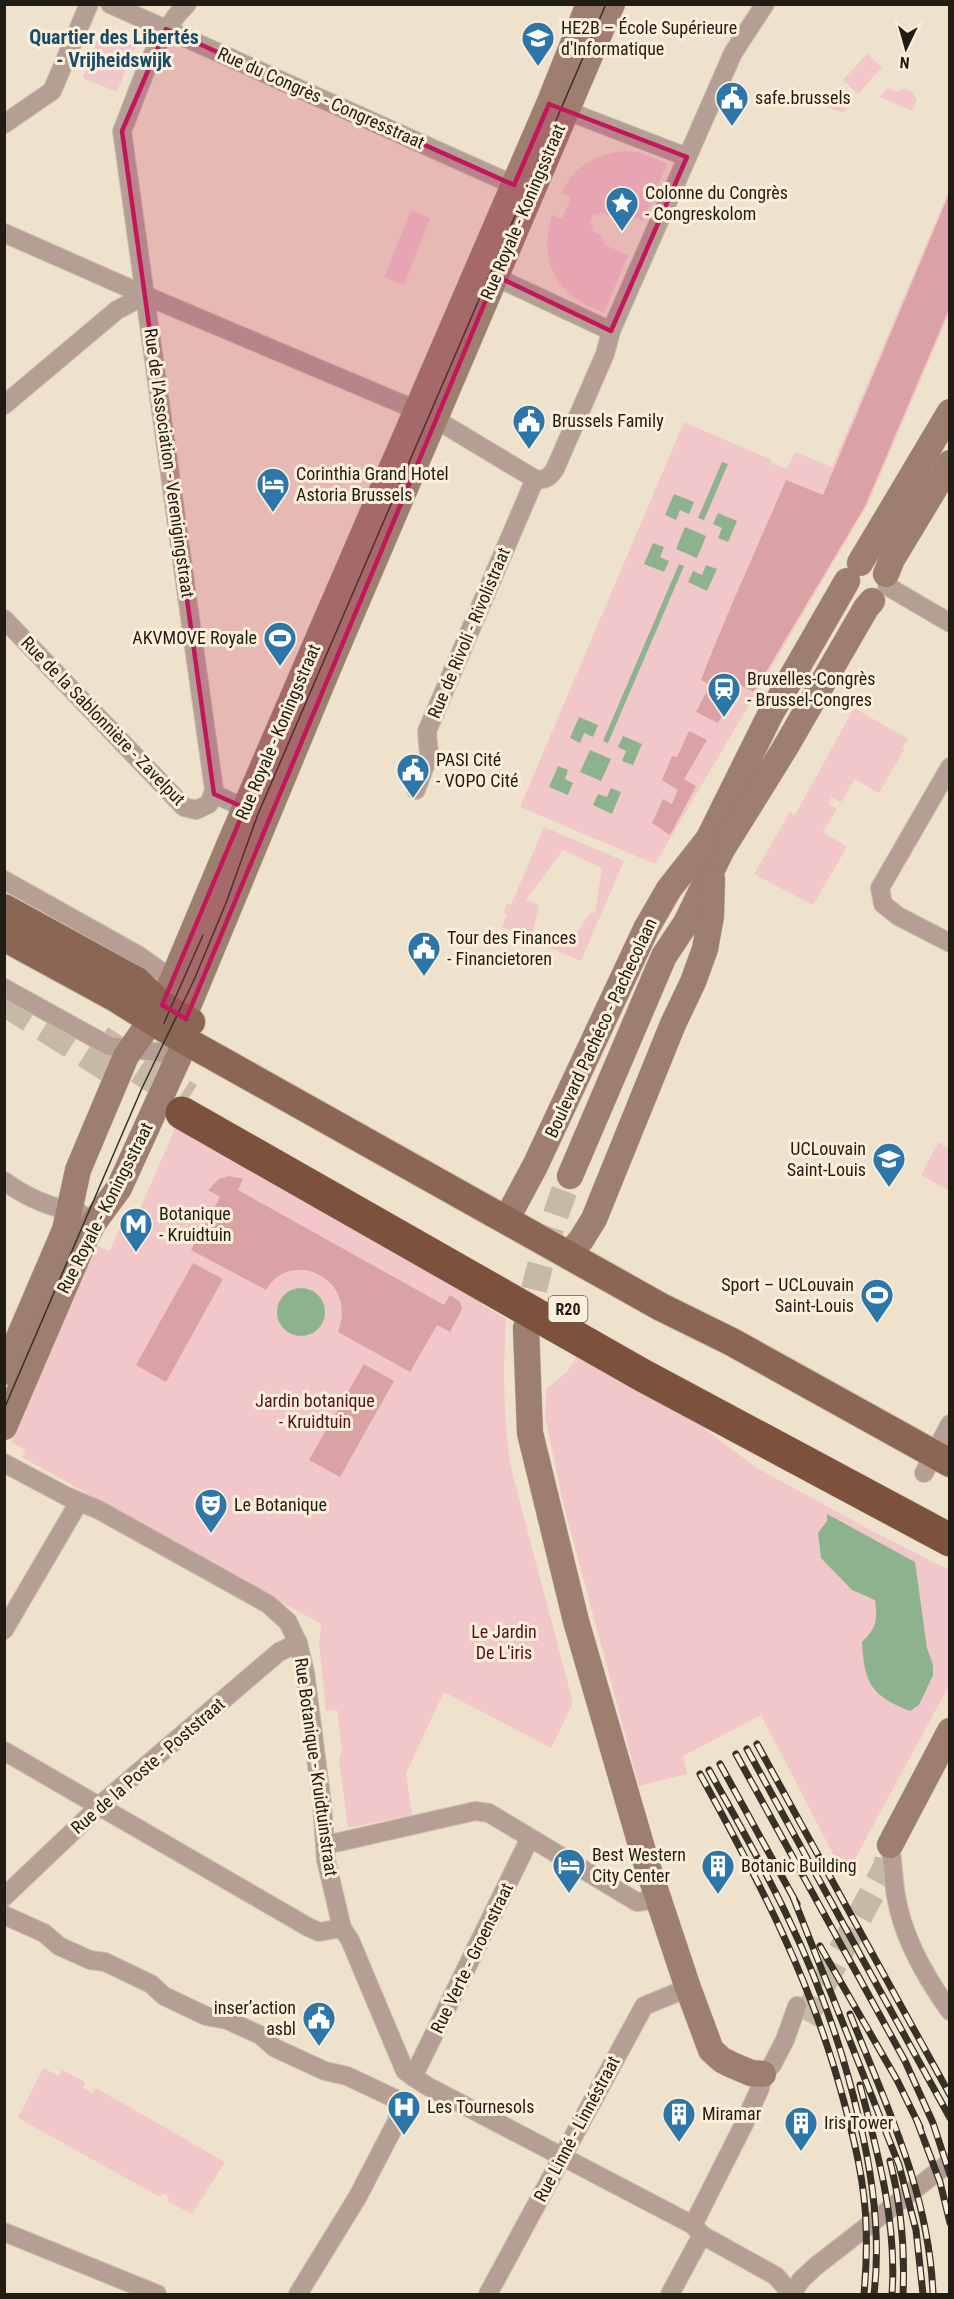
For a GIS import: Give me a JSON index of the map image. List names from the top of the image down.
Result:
{
  "streets": {
    "highway": ["R20"],
    "street": [
      "Rue du Congrès - Congresstraat",
      "Rue Royale - Koningsstraat",
      "Rue de l'Association - Verenigingstraat",
      "Rue de Rivoli - Rivolistraat",
      "Rue de la Sablonnière - Zavelput",
      "Boulevard Pachéco - Pachecolaan",
      "Rue de la Poste - Poststraat",
      "Rue Botanique - Kruidtuinstraat",
      "Rue Verte - Groenstraat",
      "Rue Linné - Linnéstraat"
    ]
  },
  "crossings": [
    ["Rue du Congrès - Congresstraat", "Rue Royale - Koningsstraat"],
    ["Rue du Congrès - Congresstraat", "Rue de l'Association - Verenigingstraat"],
    ["Rue Royale - Koningsstraat", "Rue de la Sablonnière - Zavelput"],
    ["Rue de l'Association - Verenigingstraat", "Rue de la Sablonnière - Zavelput"],
    ["Rue de la Poste - Poststraat", "Rue Botanique - Kruidtuinstraat"],
    ["Rue Botanique - Kruidtuinstraat", "Rue Verte - Groenstraat"]
  ],
  "districts": ["Quartier des Libertés - Vrijheidswijk"],
  "parks": ["Jardin botanique - Kruidtuin", "Le Jardin De L'iris"],
  "places": {
    "school or university": ["HE2B – École Supérieure d'Informatique", "UCLouvain Saint-Louis"],
    "public building": [
      "safe.brussels",
      "Brussels Family",
      "PASI Cité - VOPO Cité",
      "Tour des Finances - Financietoren",
      "inser’action asbl"
    ],
    "place": ["Colonne du Congrès - Congreskolom"],
    "hotel": ["Corinthia Grand Hotel Astoria Brussels", "Best Western City Center"],
    "sports": ["AKVMOVE Royale", "Sport – UCLouvain Saint-Louis"],
    "station": ["Bruxelles-Congrès - Brussel-Congres"],
    "metro station": ["Botanique - Kruidtuin"],
    "theatre": ["Le Botanique"],
    "building": ["Botanic Building", "Miramar", "Iris Tower"],
    "hospital": ["Les Tournesols"]
  },
  "north": "bottom"
}
